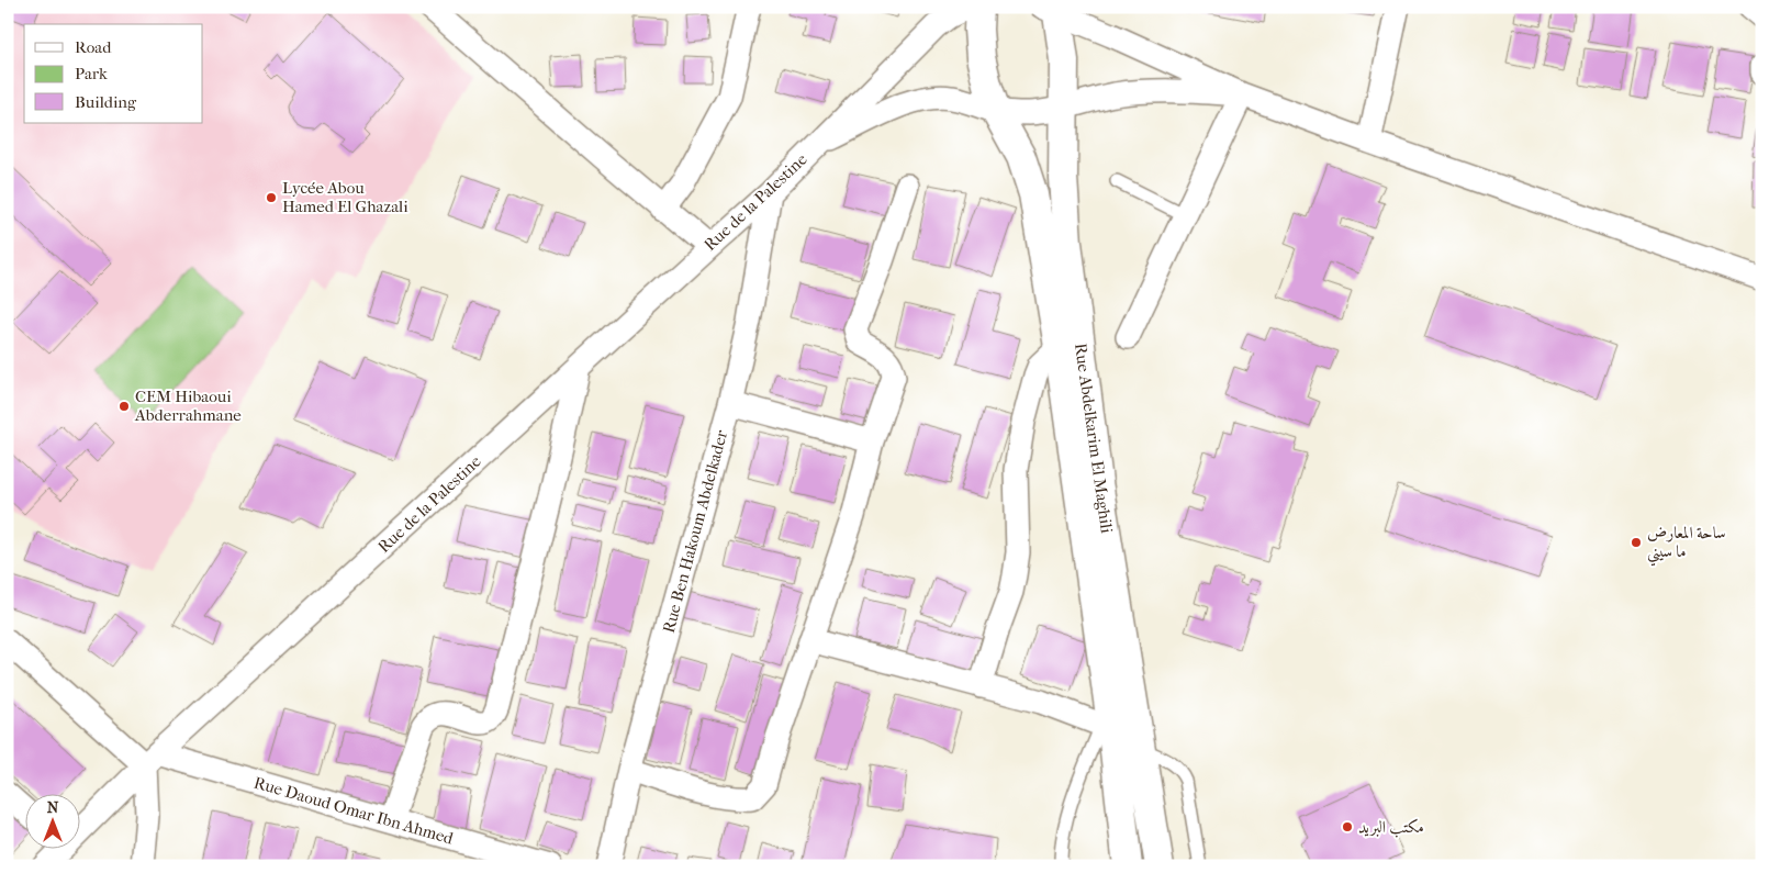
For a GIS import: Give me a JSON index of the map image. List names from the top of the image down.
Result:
{
  "streets": {
    "street": [
      "Rue de la Palestine",
      "Rue Abdelkarim El Maghili",
      "Rue Ben Hakoum Abdelkader",
      "Rue Daoud Omar Ibn Ahmed"
    ]
  },
  "crossings": [
    ["Rue de la Palestine", "Rue Ben Hakoum Abdelkader"],
    ["Rue de la Palestine", "Rue Daoud Omar Ibn Ahmed"]
  ],
  "places": [
    "Lycée Abou Hamed El Ghazali",
    "CEM Hibaoui Abderrahmane",
    "ساحة المعارض ما سيني",
    "مكتب البريد"
  ],
  "legend": ["Road", "Park", "Building"],
  "north": "top"
}
